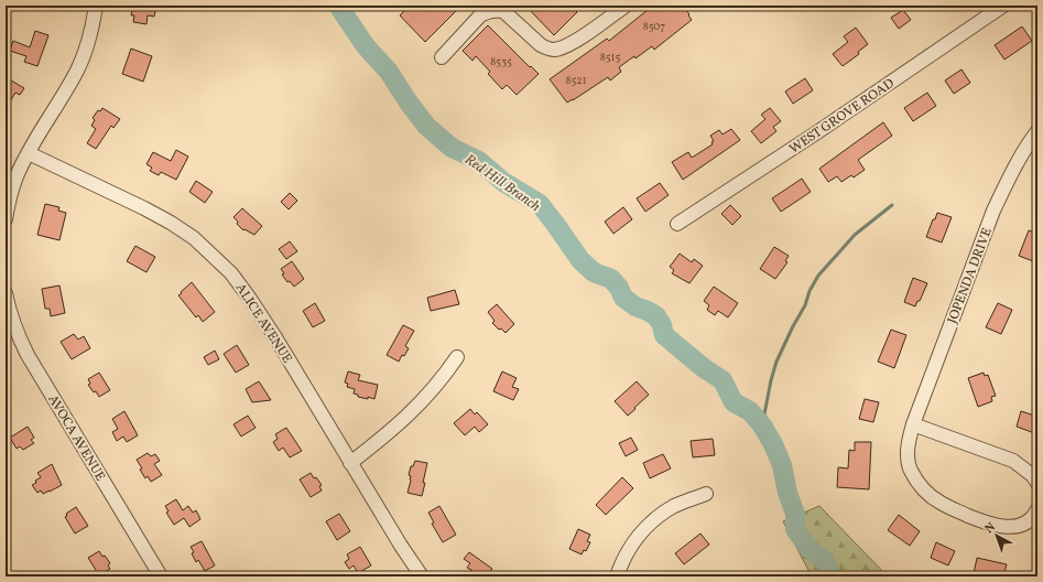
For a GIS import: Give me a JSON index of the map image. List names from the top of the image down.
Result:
{
  "streets": {
    "street": [
      "WEST GROVE ROAD",
      "JOPENDA DRIVE",
      "ALICE AVENUE",
      "AVOCA AVENUE"
    ]
  },
  "water": ["Red Hill Branch"],
  "house_numbers": [
    "8507",
    "8515",
    "8535",
    "8521"
  ],
  "north": "top left"
}
